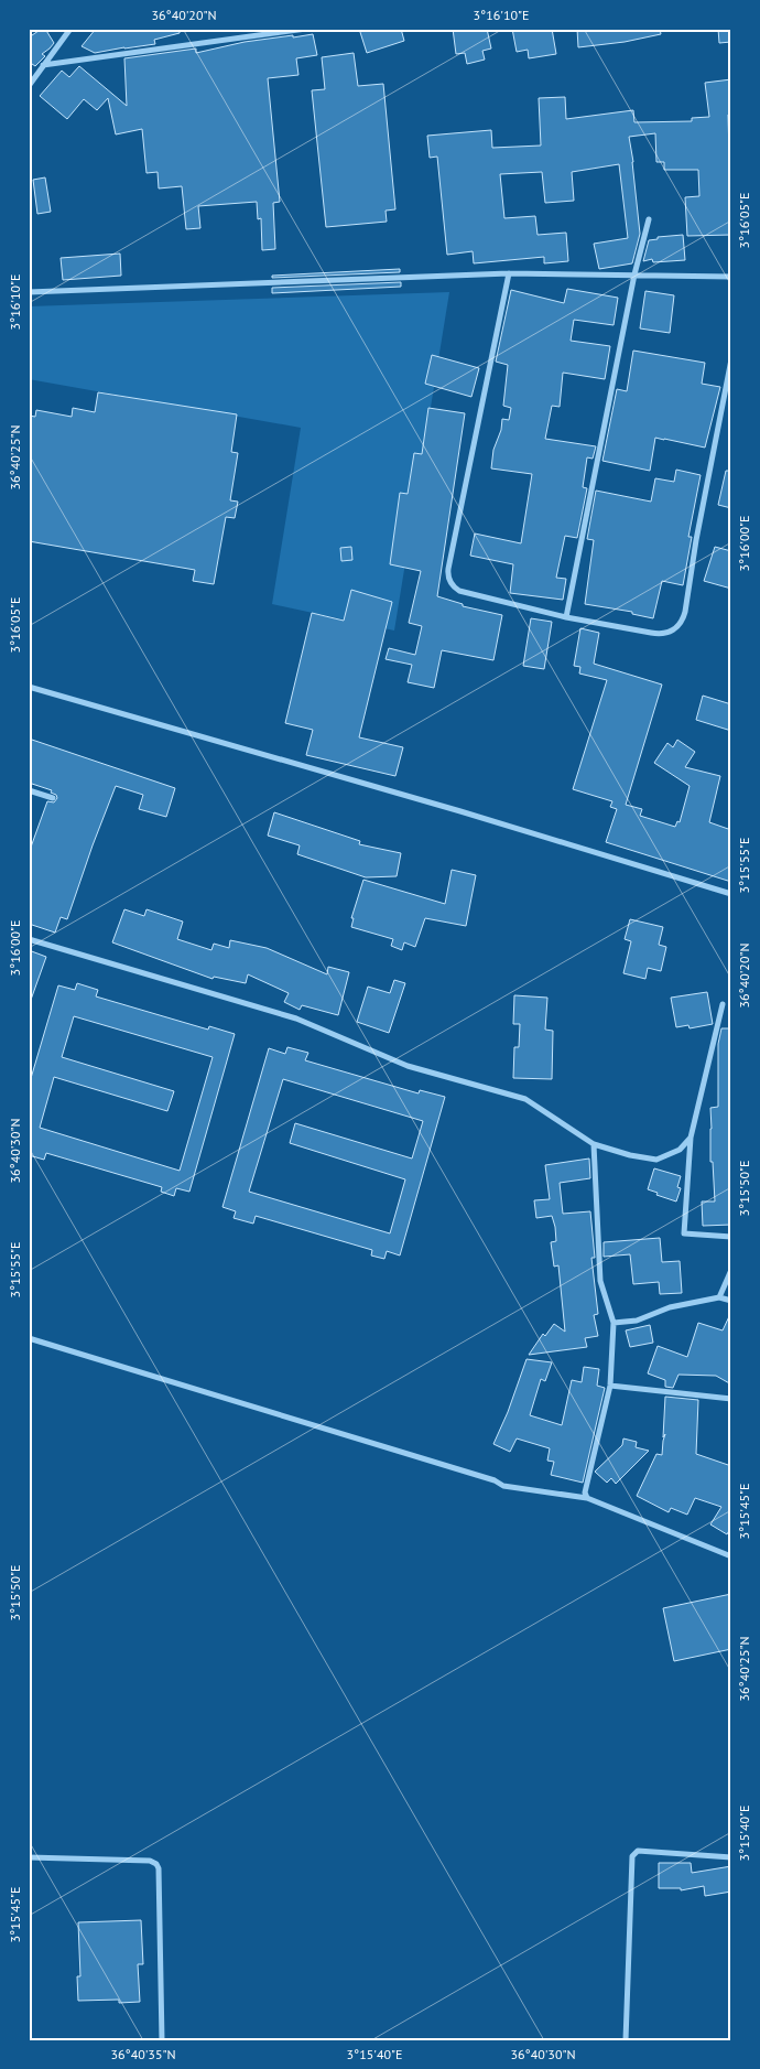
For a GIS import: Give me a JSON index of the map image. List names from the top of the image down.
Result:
{
  "coordinates": [
    "36°40'20\"N",
    "3°16'10\"E",
    "3°16'05\"E",
    "36°40'25\"N",
    "3°16'00\"E",
    "3°15'55\"E",
    "36°40'30\"N",
    "3°15'50\"E",
    "3°15'45\"E",
    "3°15'40\"E",
    "36°40'35\"N"
  ]
}
